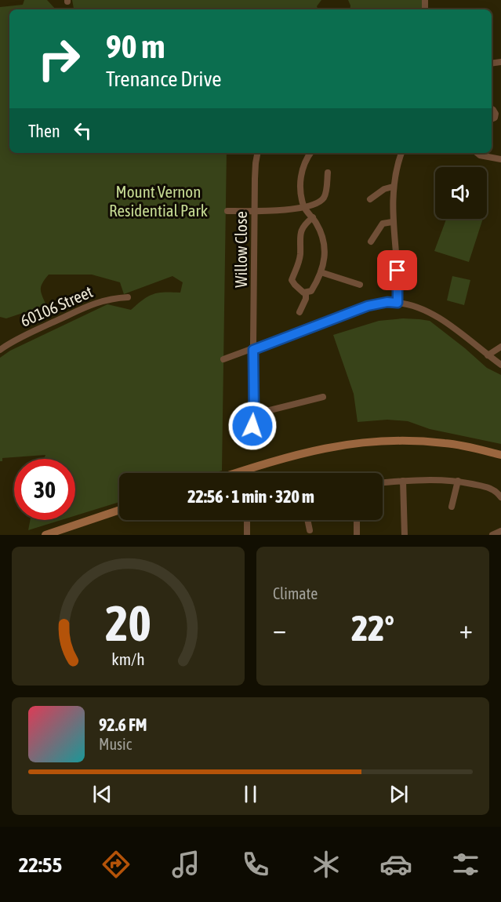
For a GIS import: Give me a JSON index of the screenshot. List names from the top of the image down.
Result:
{
  "streets": {
    "street": ["Willow Close", "60106 Street"]
  },
  "parks": ["Mount Vernon Residential Park"],
  "page": {
    "turn": ["90 m", "Trenance Drive"],
    "then": "Then",
    "limit": "30",
    "trip": "22:56 · 1 min · 320 m",
    "tile": "Climate",
    "heat": ["−", "22°", "+"],
    "song": ["92.6 FM", "Music"],
    "tabs": "22:55",
    "gauge": ["20", "km/h"]
  }
}
